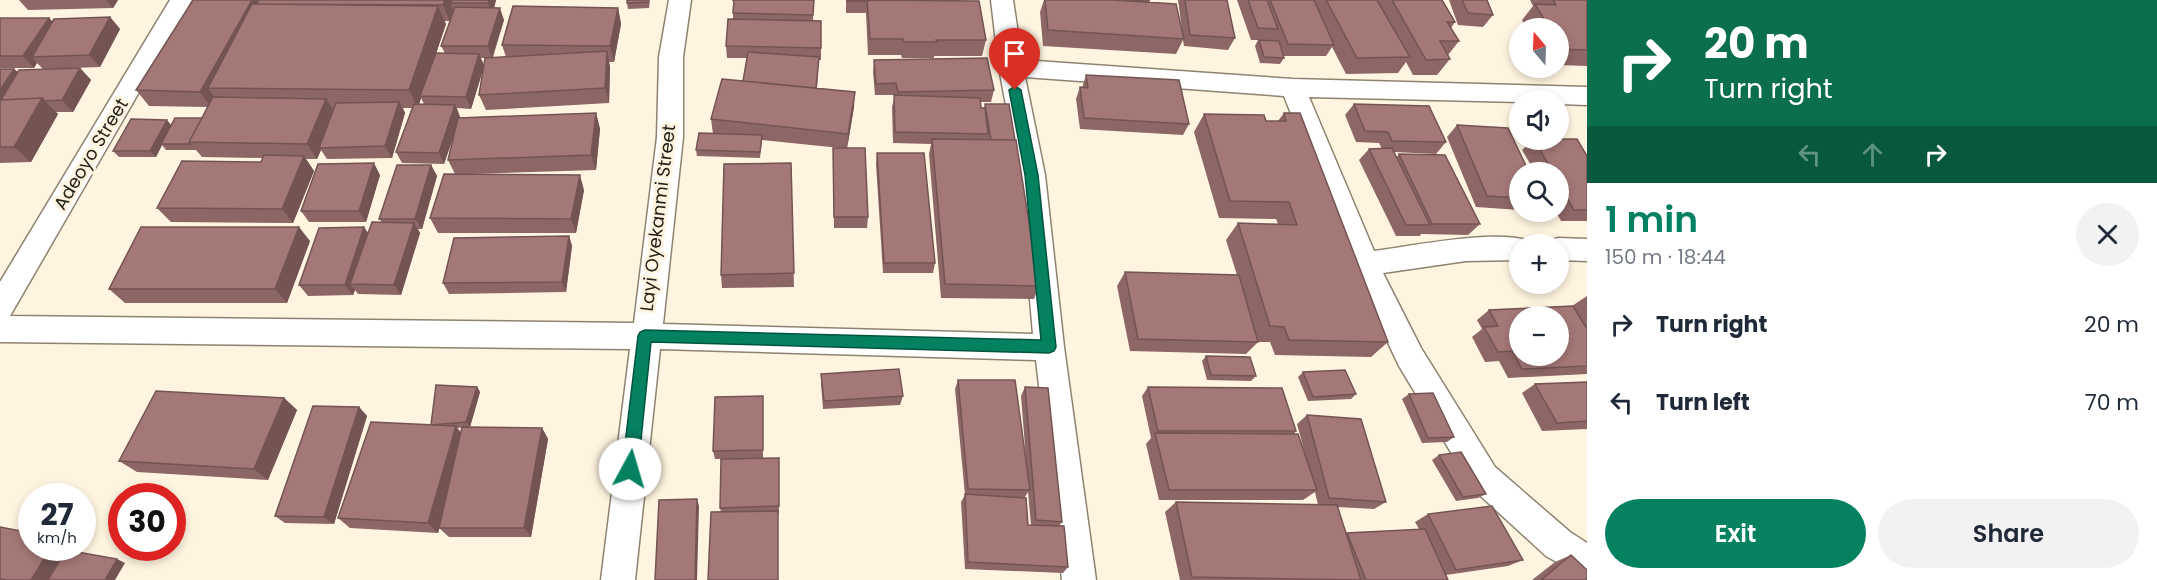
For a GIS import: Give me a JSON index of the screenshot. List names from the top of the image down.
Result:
{
  "streets": {
    "street": ["Adeoyo Street", "Layi Oyekanmi Street"]
  },
  "north": "top",
  "page": {
    "turn": ["20 m", "Turn right"],
    "map_buttons": ["+", "−"],
    "heading": ["1 min", "150 m · 18:44"],
    "list": [
      {
        "name": "Turn right",
        "value": "20 m"
      },
      {
        "name": "Turn left",
        "value": "70 m"
      }
    ],
    "speed": "27 km/h",
    "limit": "30",
    "buttons": ["Exit", "Share"]
  }
}
